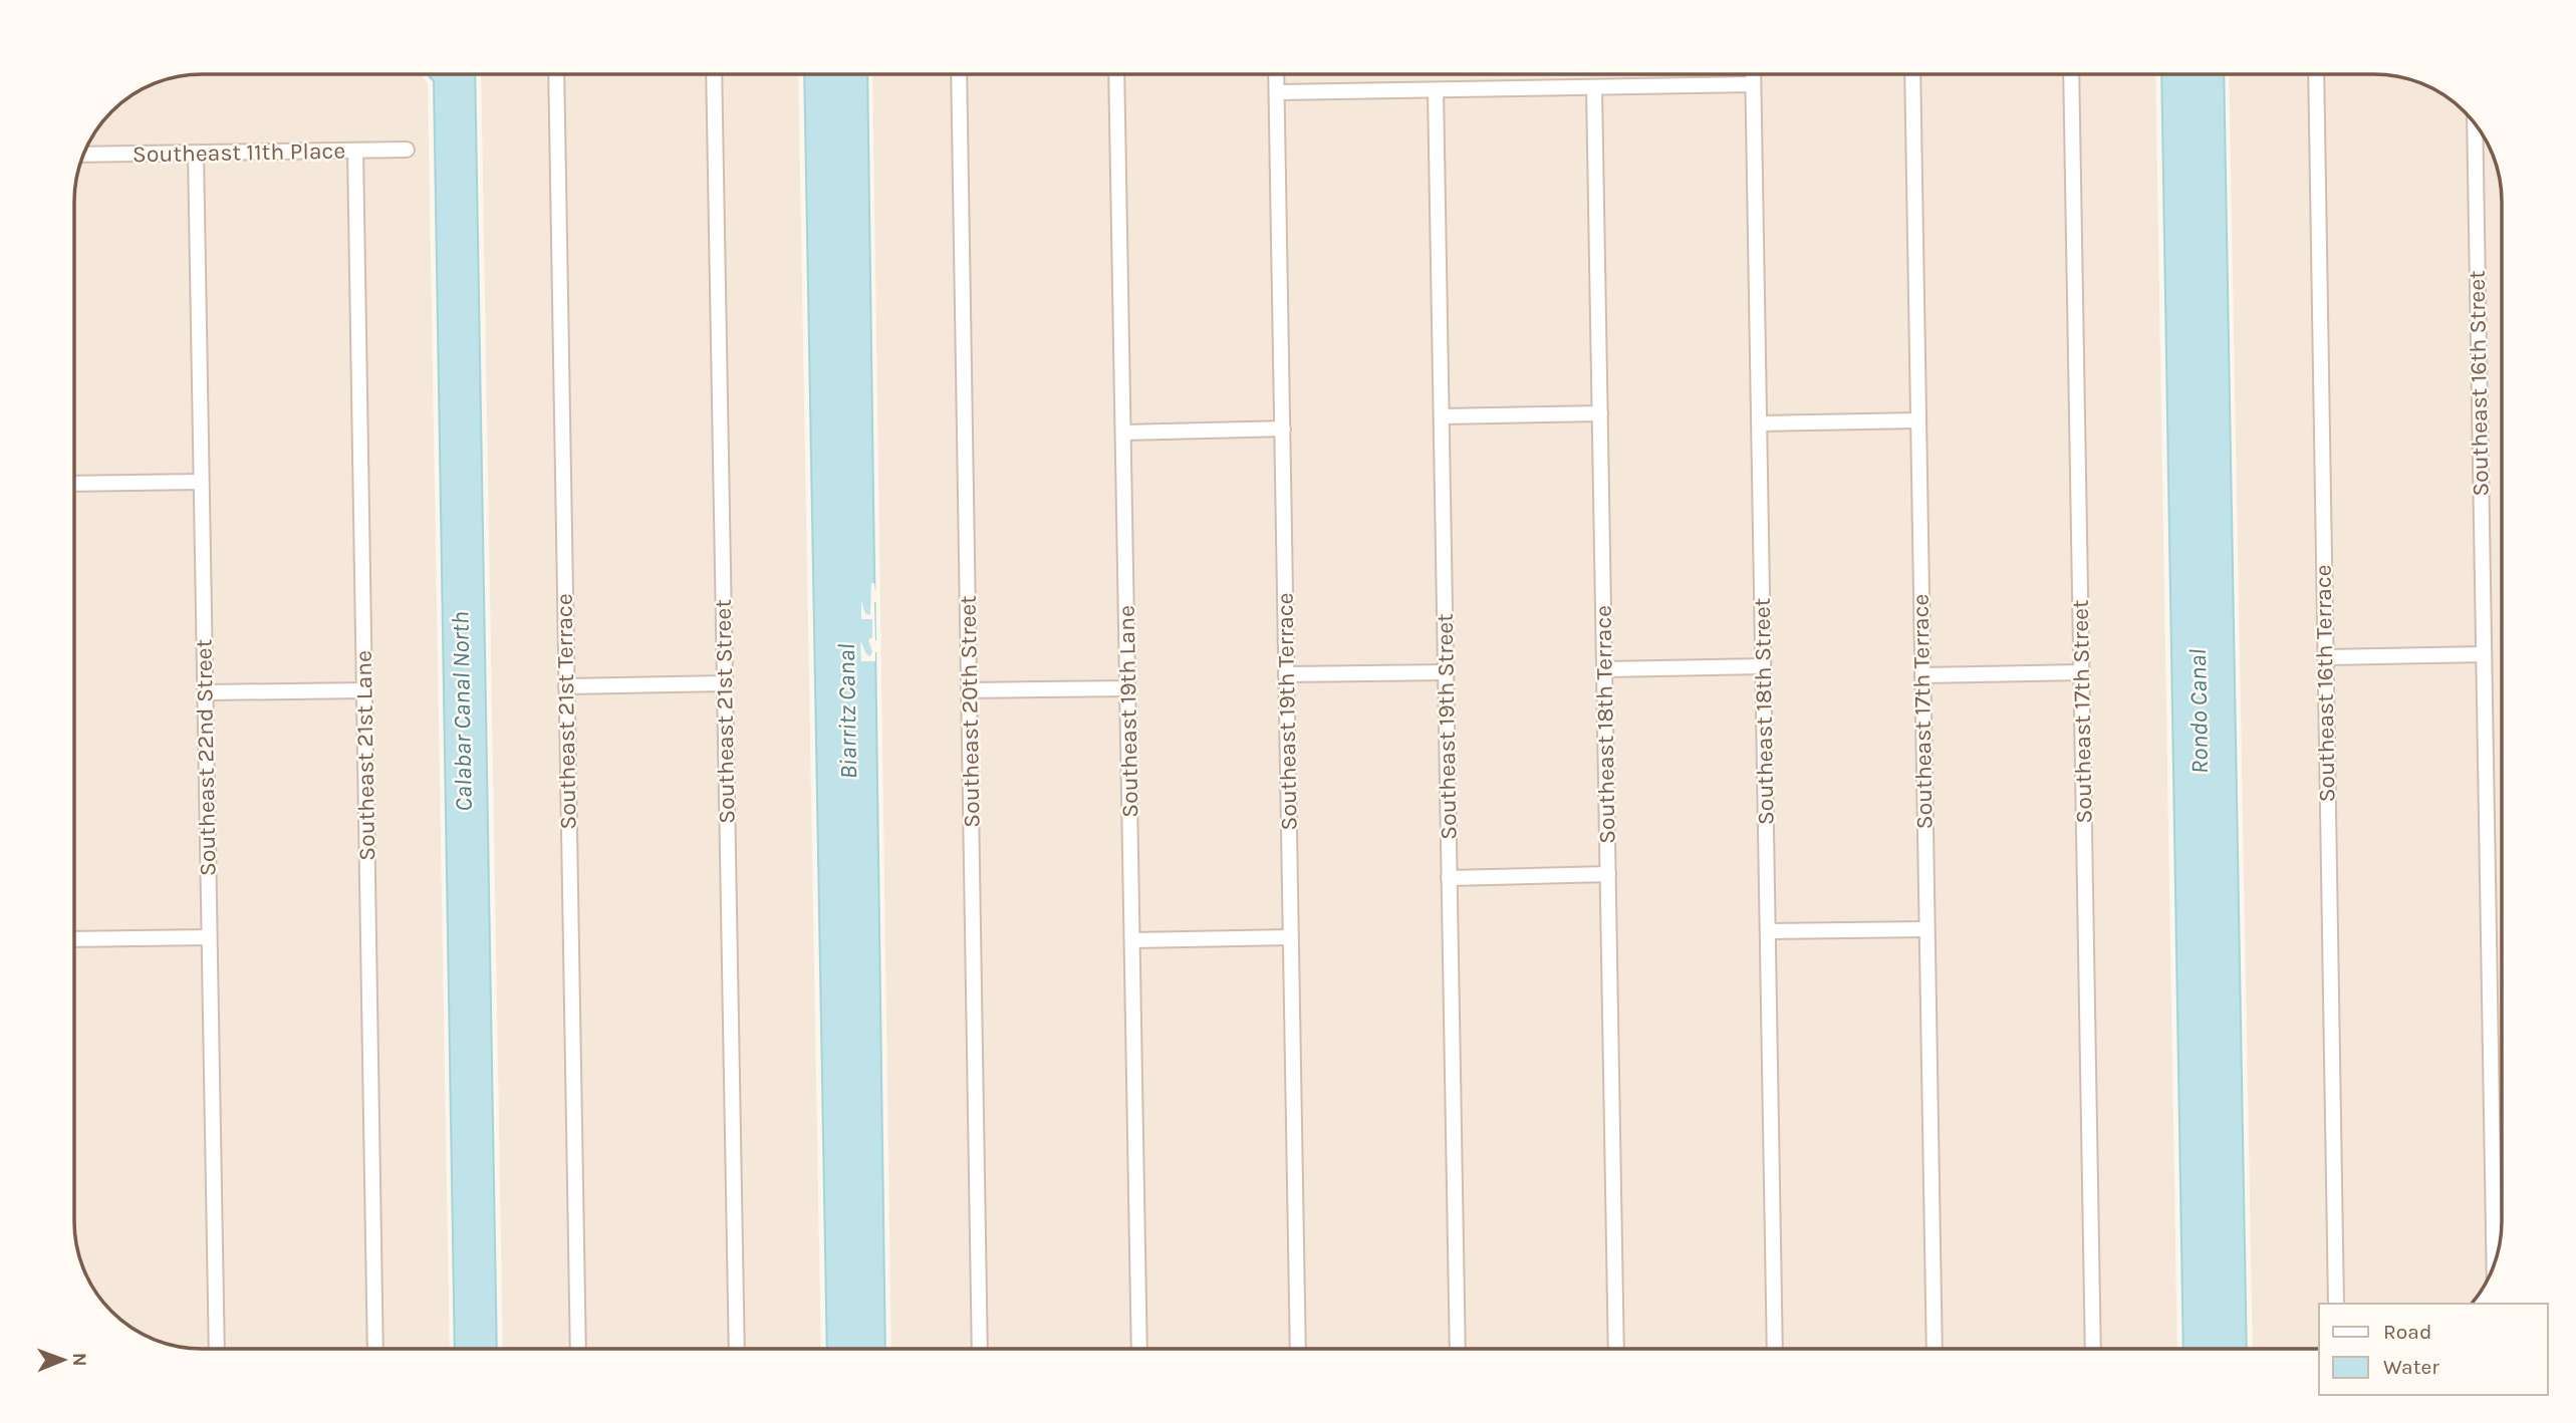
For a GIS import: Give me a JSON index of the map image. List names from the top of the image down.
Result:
{
  "streets": {
    "street": [
      "Southeast 11th Place",
      "Southeast 16th Street",
      "Southeast 16th Terrace",
      "Southeast 21st Terrace",
      "Southeast 21st Street",
      "Southeast 20th Street",
      "Southeast 19th Lane",
      "Southeast 19th Terrace",
      "Southeast 18th Street",
      "Southeast 17th Terrace",
      "Southeast 17th Street",
      "Southeast 18th Terrace",
      "Southeast 19th Street",
      "Southeast 21st Lane",
      "Southeast 22nd Street"
    ]
  },
  "crossings": [
    ["Southeast 11th Place", "Southeast 21st Lane"],
    ["Southeast 11th Place", "Southeast 22nd Street"]
  ],
  "water": ["Calabar Canal North", "Biarritz Canal", "Rondo Canal"],
  "legend": ["Road", "Water"],
  "north": "right"
}
